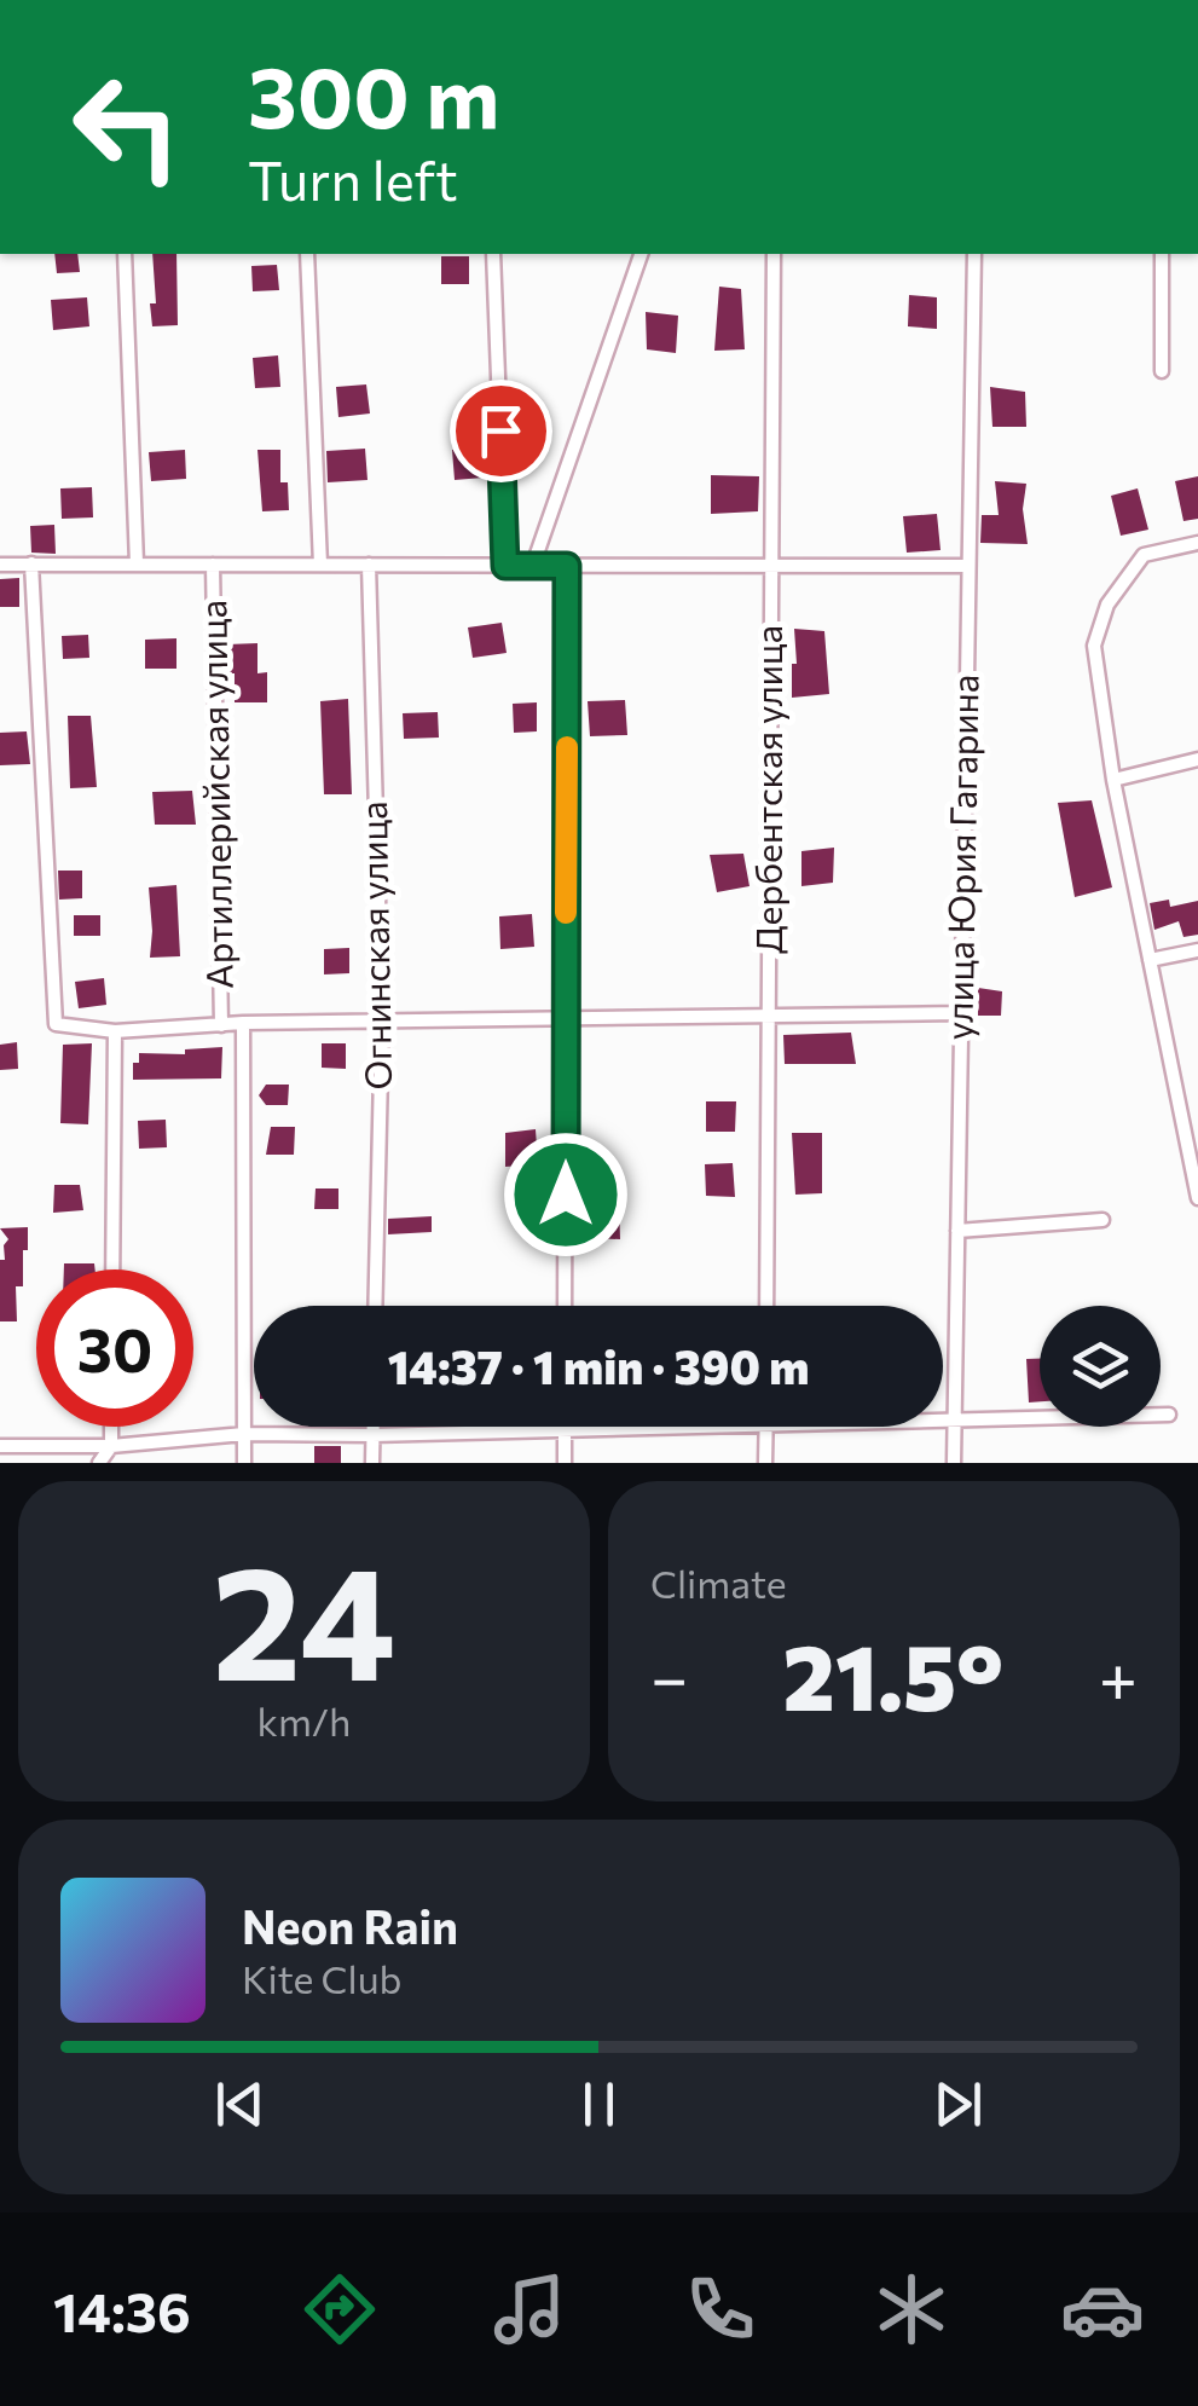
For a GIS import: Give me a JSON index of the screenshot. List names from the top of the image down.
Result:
{
  "streets": {
    "street": [
      "Дербентская улица",
      "Артиллерийская улица",
      "улица Юрия Гагарина",
      "Огнинская улица"
    ]
  },
  "page": {
    "turn": ["300 m", "Turn left"],
    "limit": "30",
    "trip": "14:37 · 1 min · 390 m",
    "tile": [
      ["24", "km/h"],
      "Climate"
    ],
    "heat": ["−", "21.5°", "+"],
    "song": ["Neon Rain", "Kite Club"],
    "tabs": "14:36"
  }
}
